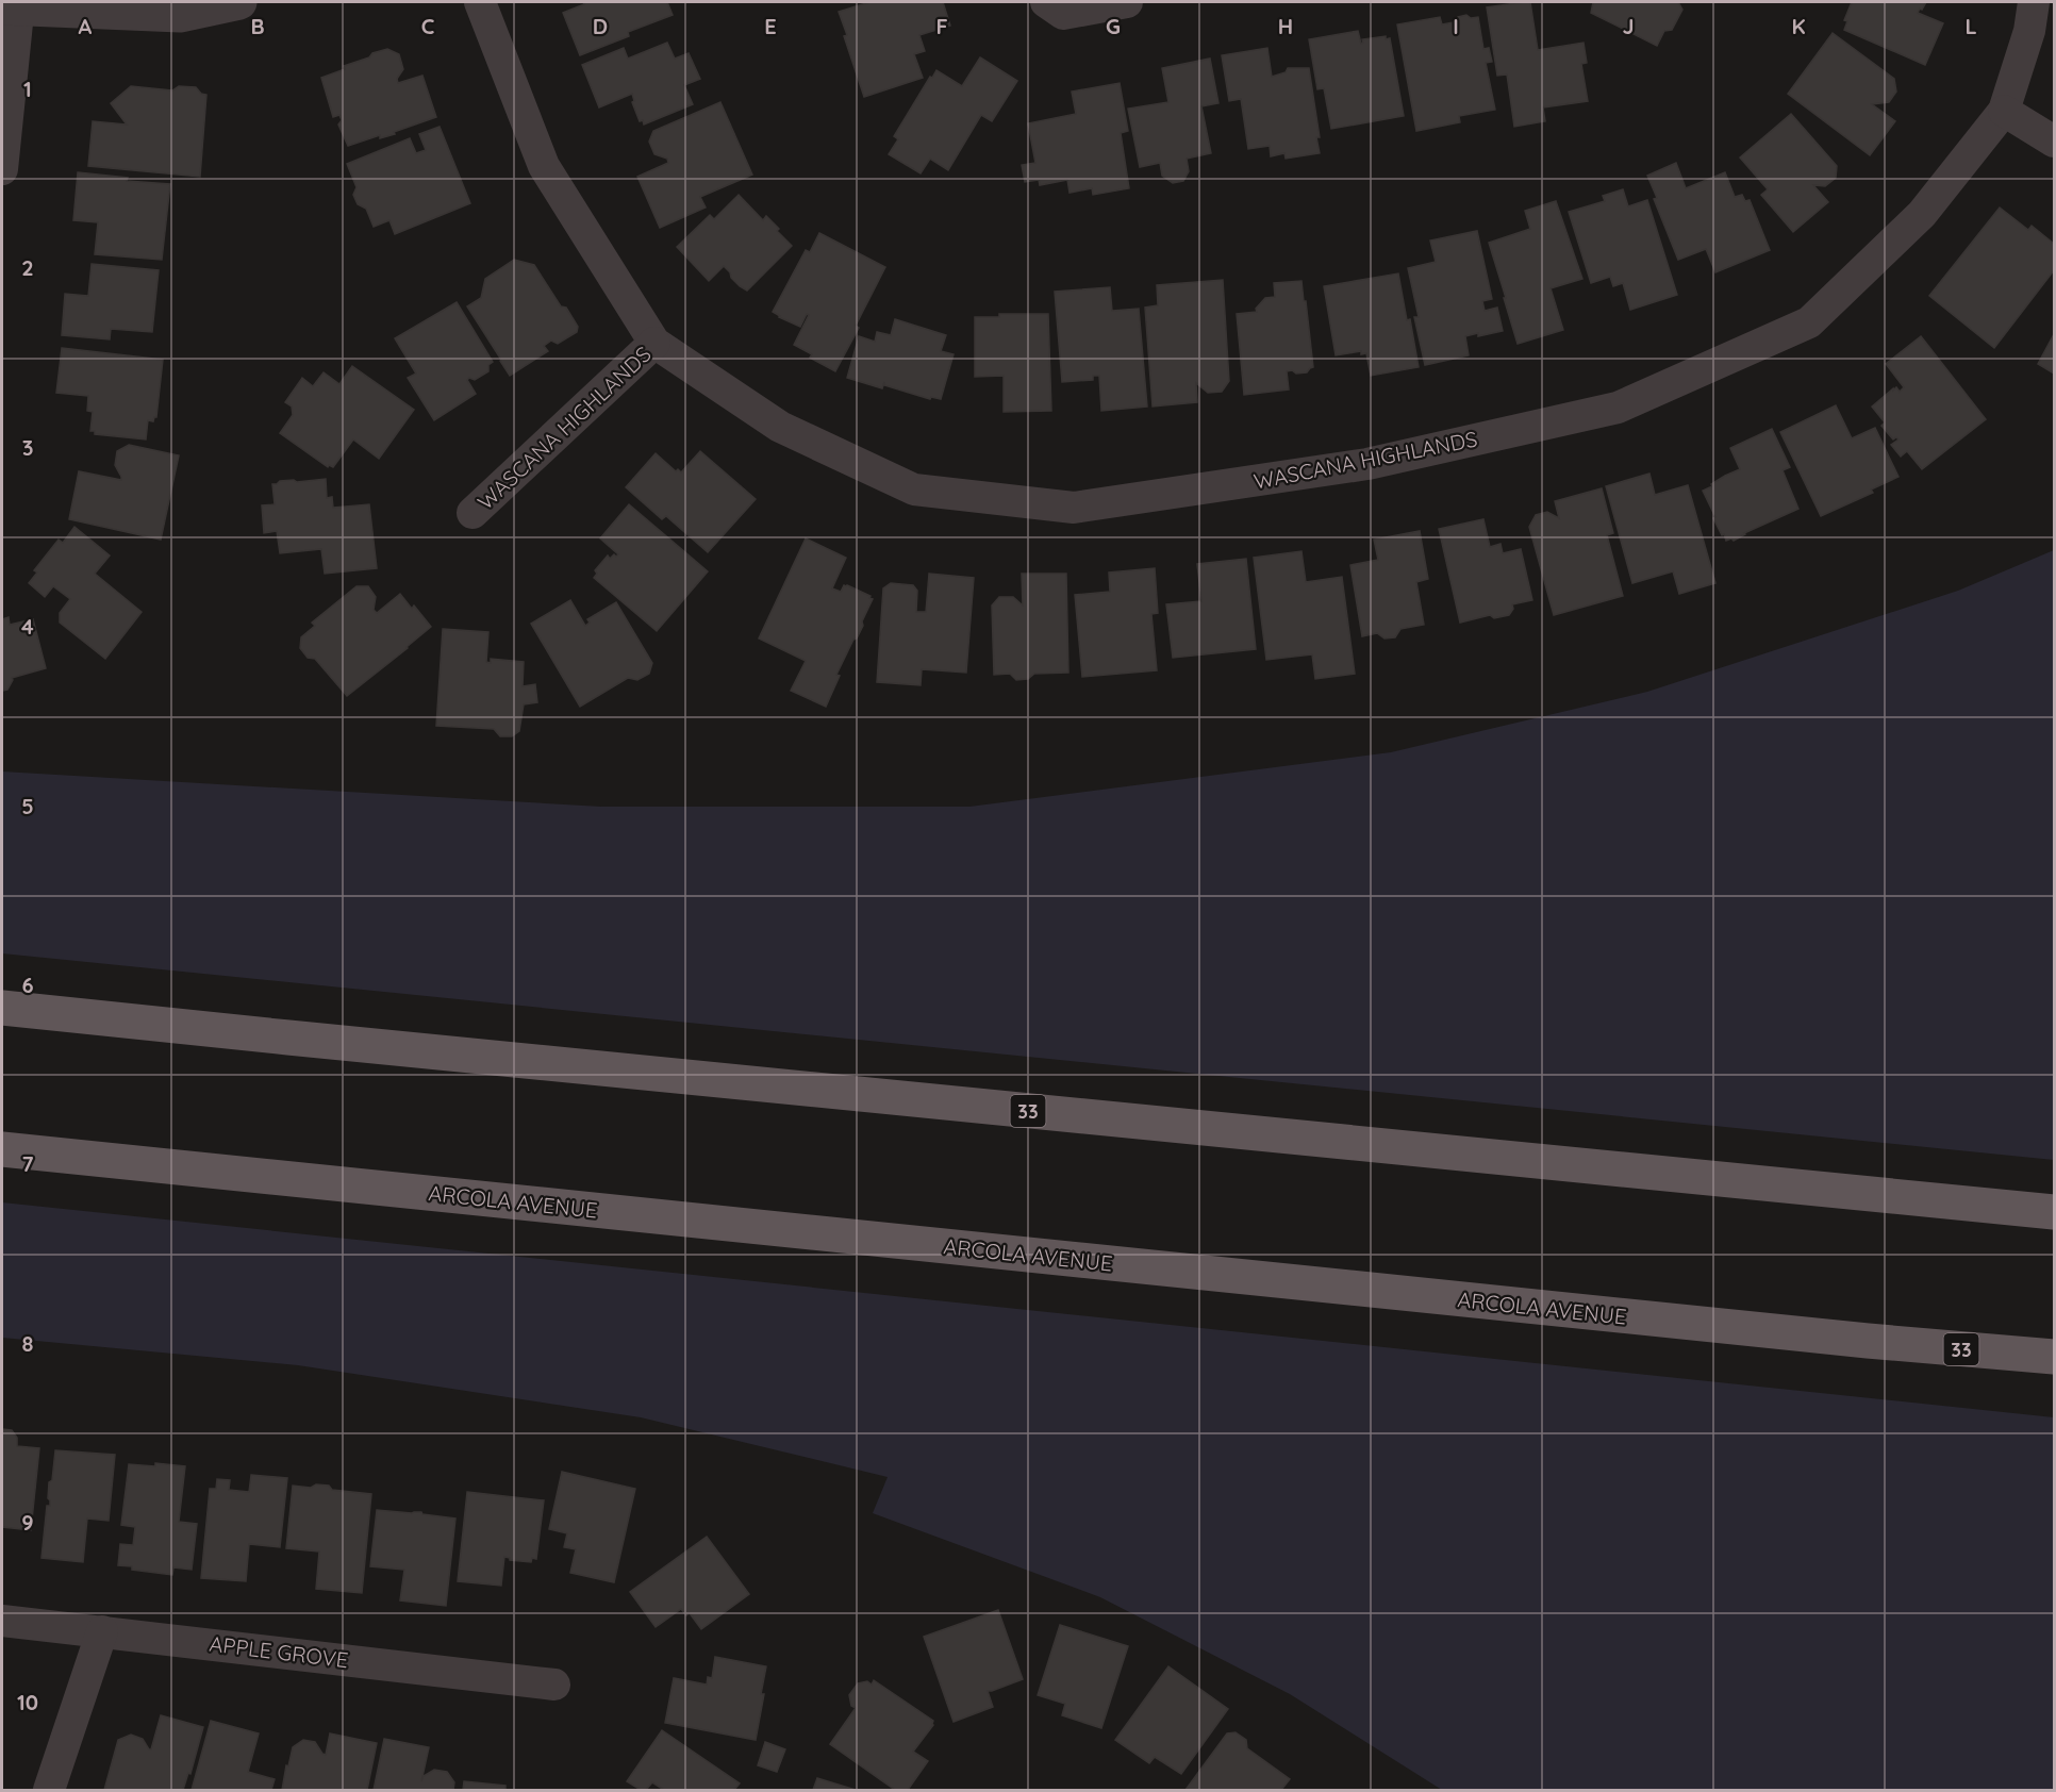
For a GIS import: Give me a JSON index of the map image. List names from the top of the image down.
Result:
{
  "streets": {
    "main road": ["33", "ARCOLA AVENUE"],
    "street": ["WASCANA HIGHLANDS", "APPLE GROVE"]
  },
  "grid": {
    "columns": [
      "A",
      "B",
      "C",
      "D",
      "E",
      "F",
      "G",
      "H",
      "I",
      "J",
      "K",
      "L"
    ],
    "rows": [
      "1",
      "2",
      "3",
      "4",
      "5",
      "6",
      "7",
      "8",
      "9",
      "10"
    ]
  }
}
